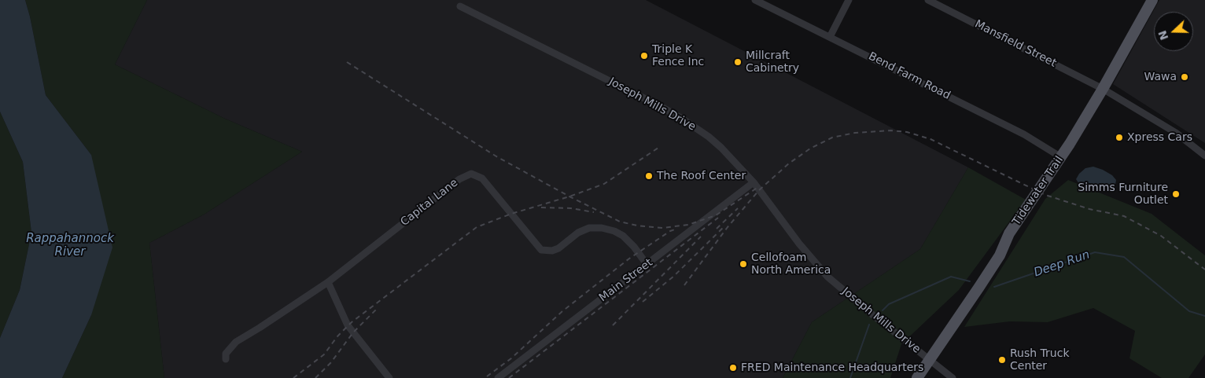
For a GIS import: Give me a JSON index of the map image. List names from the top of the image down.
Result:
{
  "streets": {
    "main road": ["Tidewater Trail"],
    "street": [
      "Mansfield Street",
      "Bend Farm Road",
      "Joseph Mills Drive",
      "Capital Lane",
      "Main Street"
    ]
  },
  "crossings": [
    ["Mansfield Street", "Tidewater Trail"],
    ["Bend Farm Road", "Tidewater Trail"],
    ["Joseph Mills Drive", "Tidewater Trail"],
    ["Joseph Mills Drive", "Main Street"],
    ["Capital Lane", "Main Street"]
  ],
  "water": ["Rappahannock River", "Deep Run"],
  "places": [
    "Triple K Fence Inc",
    "Millcraft Cabinetry",
    "Wawa",
    "Xpress Cars",
    "The Roof Center",
    "Simms Furniture Outlet",
    "Cellofoam North America",
    "Rush Truck Center",
    "FRED Maintenance Headquarters"
  ],
  "north": "left"
}
